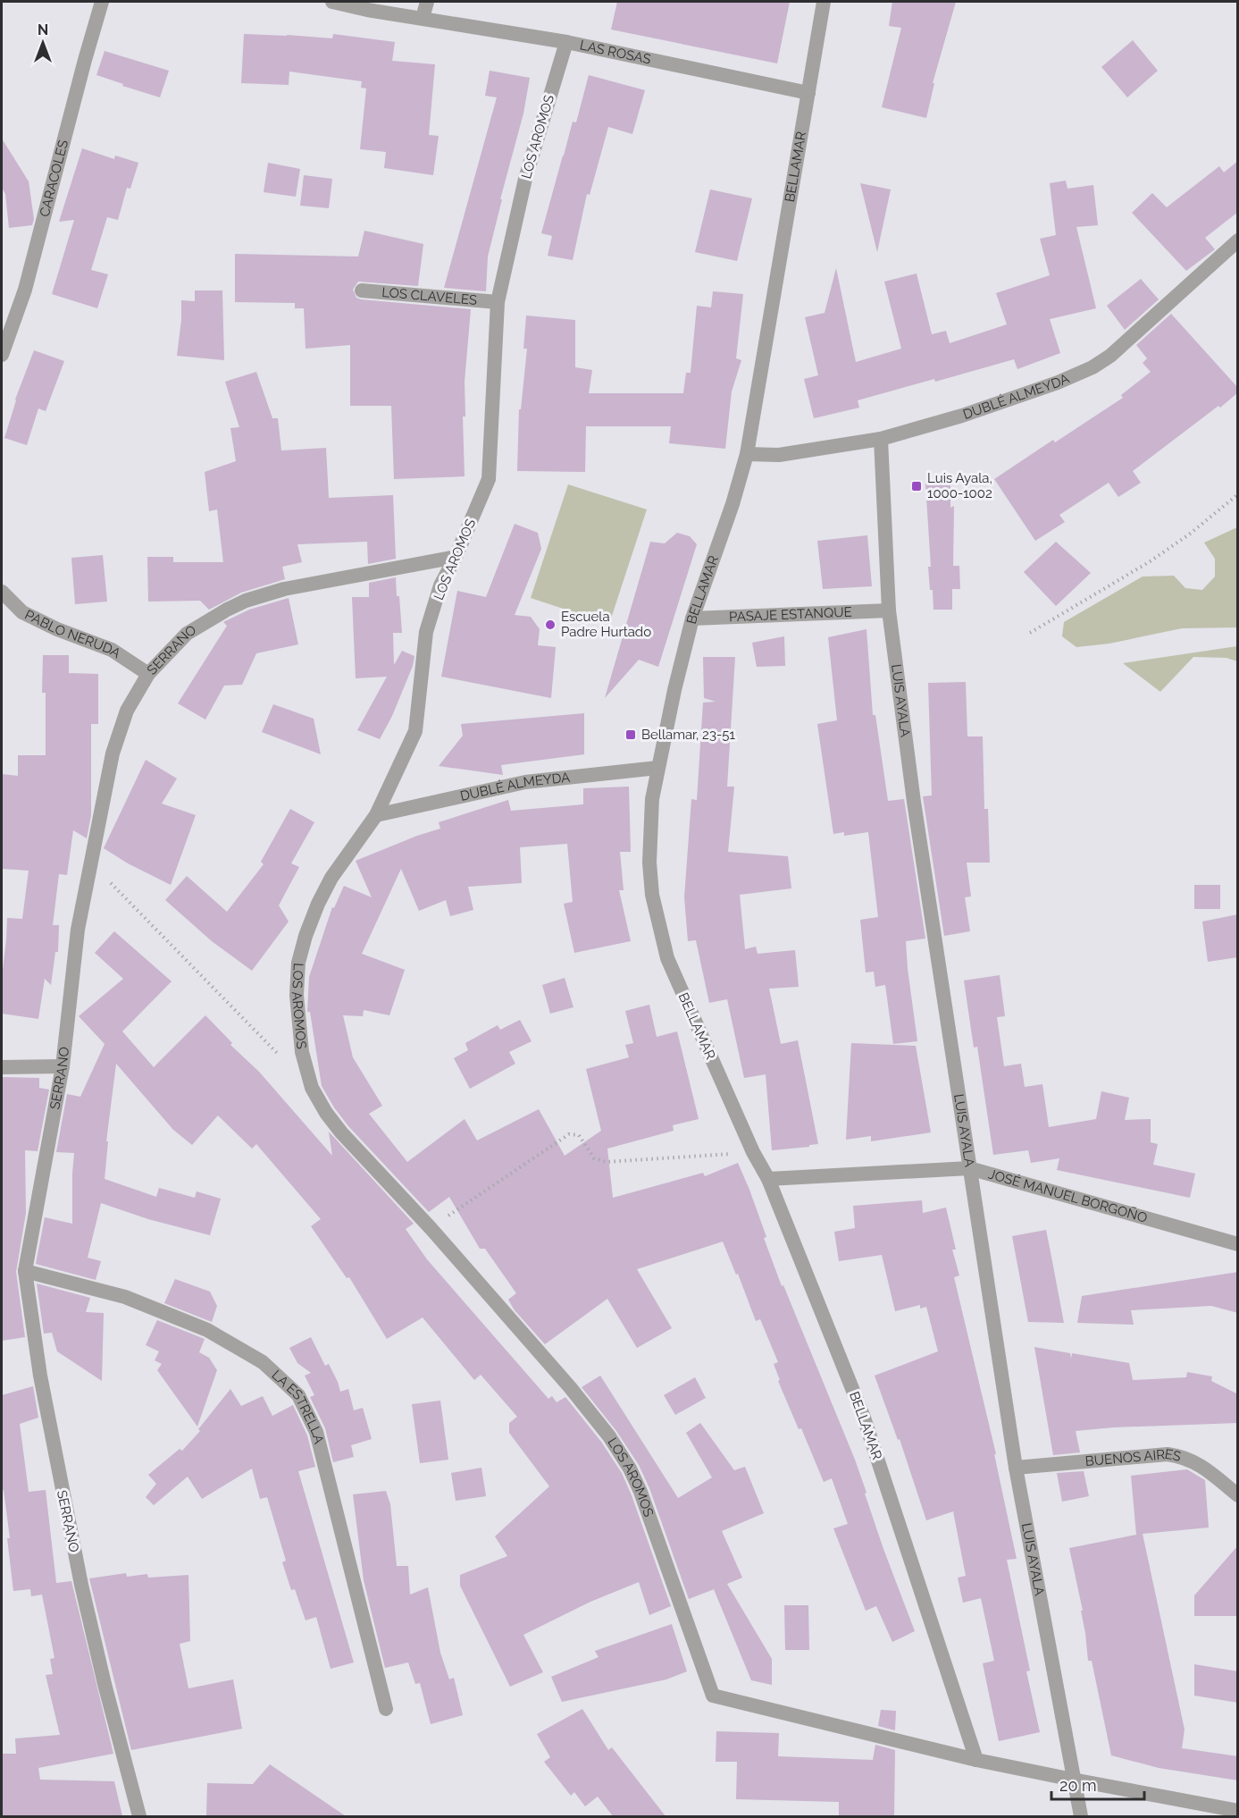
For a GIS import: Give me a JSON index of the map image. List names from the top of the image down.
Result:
{
  "streets": {
    "street": [
      "LAS ROSAS",
      "LOS AROMOS",
      "BELLAMAR",
      "CARACOLES",
      "LOS CLAVELES",
      "DUBLÉ ALMEYDA",
      "PASAJE ESTANQUE",
      "PABLO NERUDA",
      "SERRANO",
      "LUIS AYALA",
      "JOSÉ MANUEL BORGOÑO",
      "LA ESTRELLA",
      "BUENOS AIRES"
    ]
  },
  "crossings": [
    ["LAS ROSAS", "LOS AROMOS"],
    ["LAS ROSAS", "BELLAMAR"],
    ["LOS AROMOS", "BELLAMAR"],
    ["LOS AROMOS", "LOS CLAVELES"],
    ["LOS AROMOS", "DUBLÉ ALMEYDA"],
    ["LOS AROMOS", "SERRANO"],
    ["BELLAMAR", "DUBLÉ ALMEYDA"],
    ["BELLAMAR", "PASAJE ESTANQUE"],
    ["BELLAMAR", "JOSÉ MANUEL BORGOÑO"],
    ["DUBLÉ ALMEYDA", "LUIS AYALA"],
    ["PASAJE ESTANQUE", "LUIS AYALA"],
    ["PABLO NERUDA", "SERRANO"],
    ["SERRANO", "LA ESTRELLA"],
    ["LUIS AYALA", "JOSÉ MANUEL BORGOÑO"],
    ["LUIS AYALA", "BUENOS AIRES"]
  ],
  "places": {
    "transit": ["Luis Ayala, 1000-1002", "Bellamar, 23-51"],
    "other": ["Escuela Padre Hurtado"]
  },
  "scale_bar": "20 m",
  "north": "top"
}
